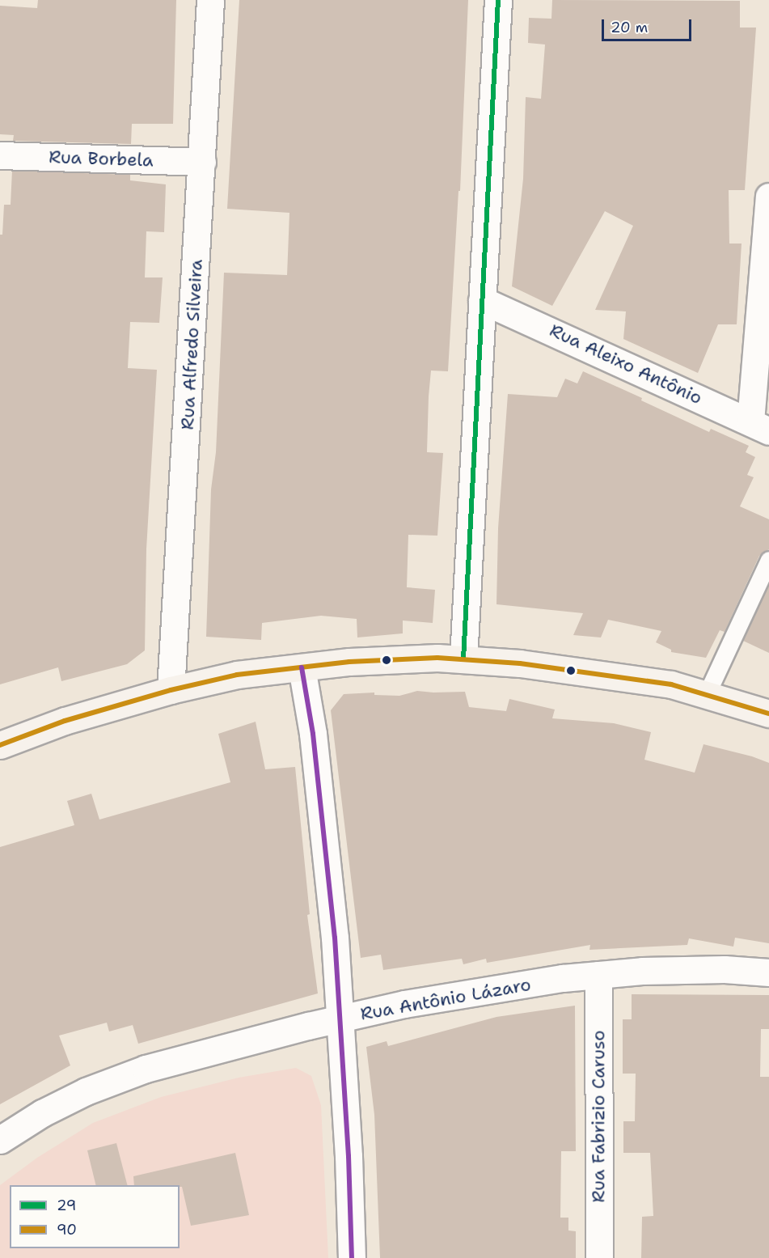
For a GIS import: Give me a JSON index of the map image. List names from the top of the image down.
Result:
{
  "streets": {
    "street": [
      "Rua Borbela",
      "Rua Alfredo Silveira",
      "Rua Aleixo Antônio",
      "Rua Antônio Lázaro",
      "Rua Fabrizio Caruso"
    ]
  },
  "crossings": [
    ["Rua Borbela", "Rua Alfredo Silveira"],
    ["Rua Antônio Lázaro", "Rua Fabrizio Caruso"]
  ],
  "lines": ["transit line 29", "transit line 90"],
  "legend": ["29", "90"],
  "scale_bar": "20 m"
}
